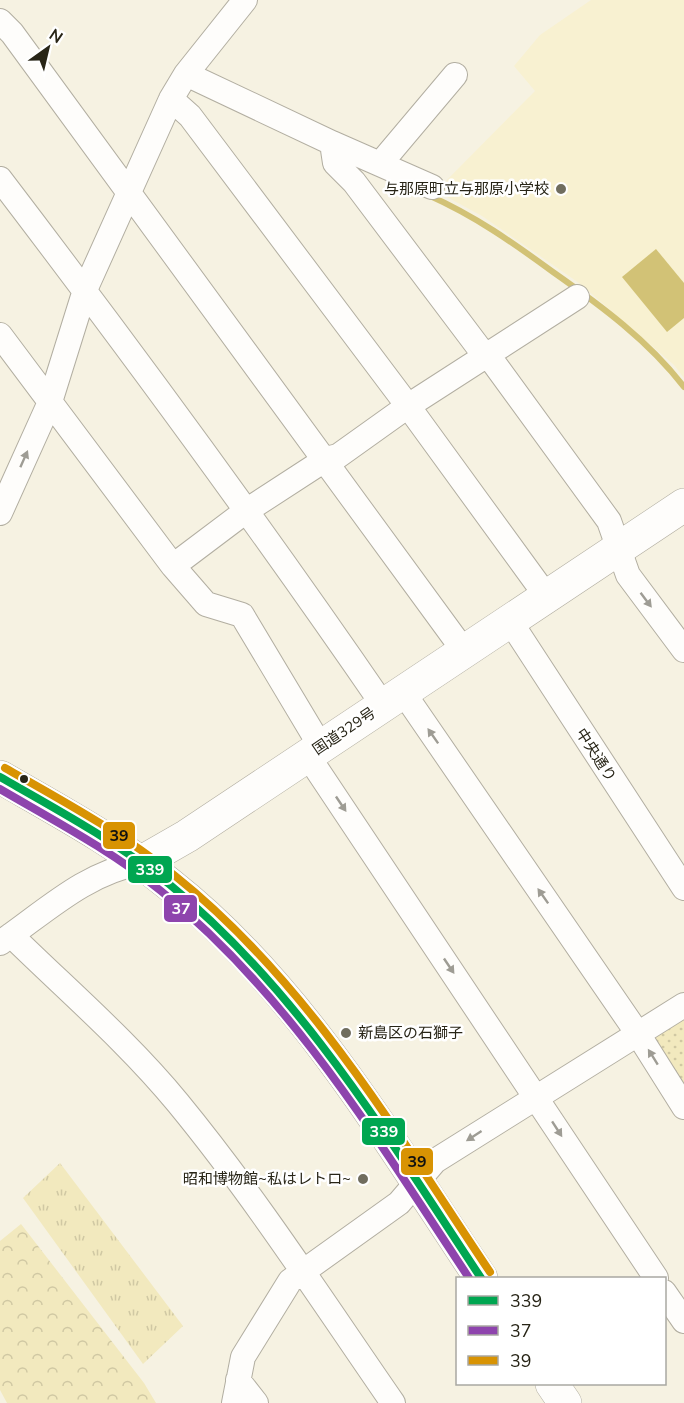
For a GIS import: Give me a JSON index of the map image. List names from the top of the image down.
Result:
{
  "streets": {
    "highway": ["国道329号"],
    "street": ["中央通り"]
  },
  "crossings": [
    ["国道329号", "中央通り"]
  ],
  "places": ["与那原町立与那原小学校", "新島区の石獅子", "昭和博物館~私はレトロ~"],
  "lines": ["transit line 39", "transit line 339", "transit line 37"],
  "legend": ["339", "37", "39"],
  "north": "top right"
}
